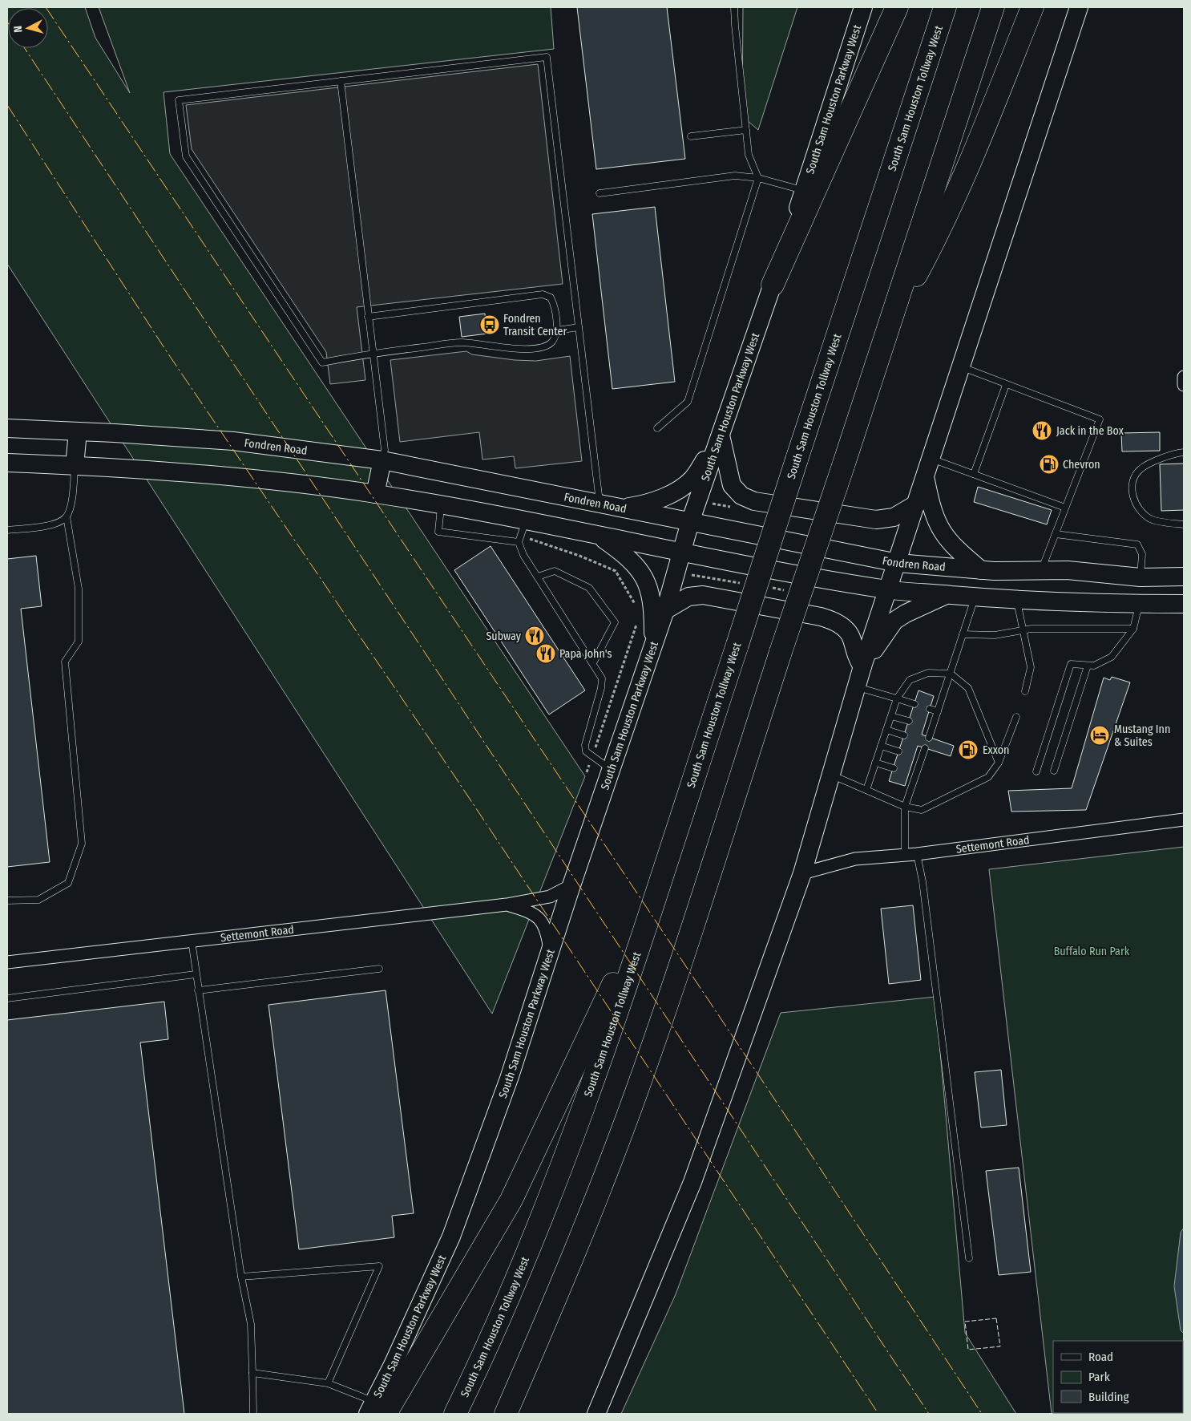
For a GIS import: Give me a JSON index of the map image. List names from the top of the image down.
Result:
{
  "streets": {
    "highway": ["South Sam Houston Tollway West"],
    "main road": ["South Sam Houston Parkway West", "Fondren Road"],
    "street": ["Settemont Road"]
  },
  "crossings": [
    ["South Sam Houston Parkway West", "Fondren Road"],
    ["South Sam Houston Parkway West", "Settemont Road"]
  ],
  "parks": ["Buffalo Run Park"],
  "places": {
    "bus stop": ["Fondren Transit Center"],
    "restaurant": ["Jack in the Box", "Subway", "Papa John's"],
    "fuel station": ["Chevron", "Exxon"],
    "hotel": ["Mustang Inn & Suites"]
  },
  "legend": ["Road", "Park", "Building"],
  "north": "left"
}
